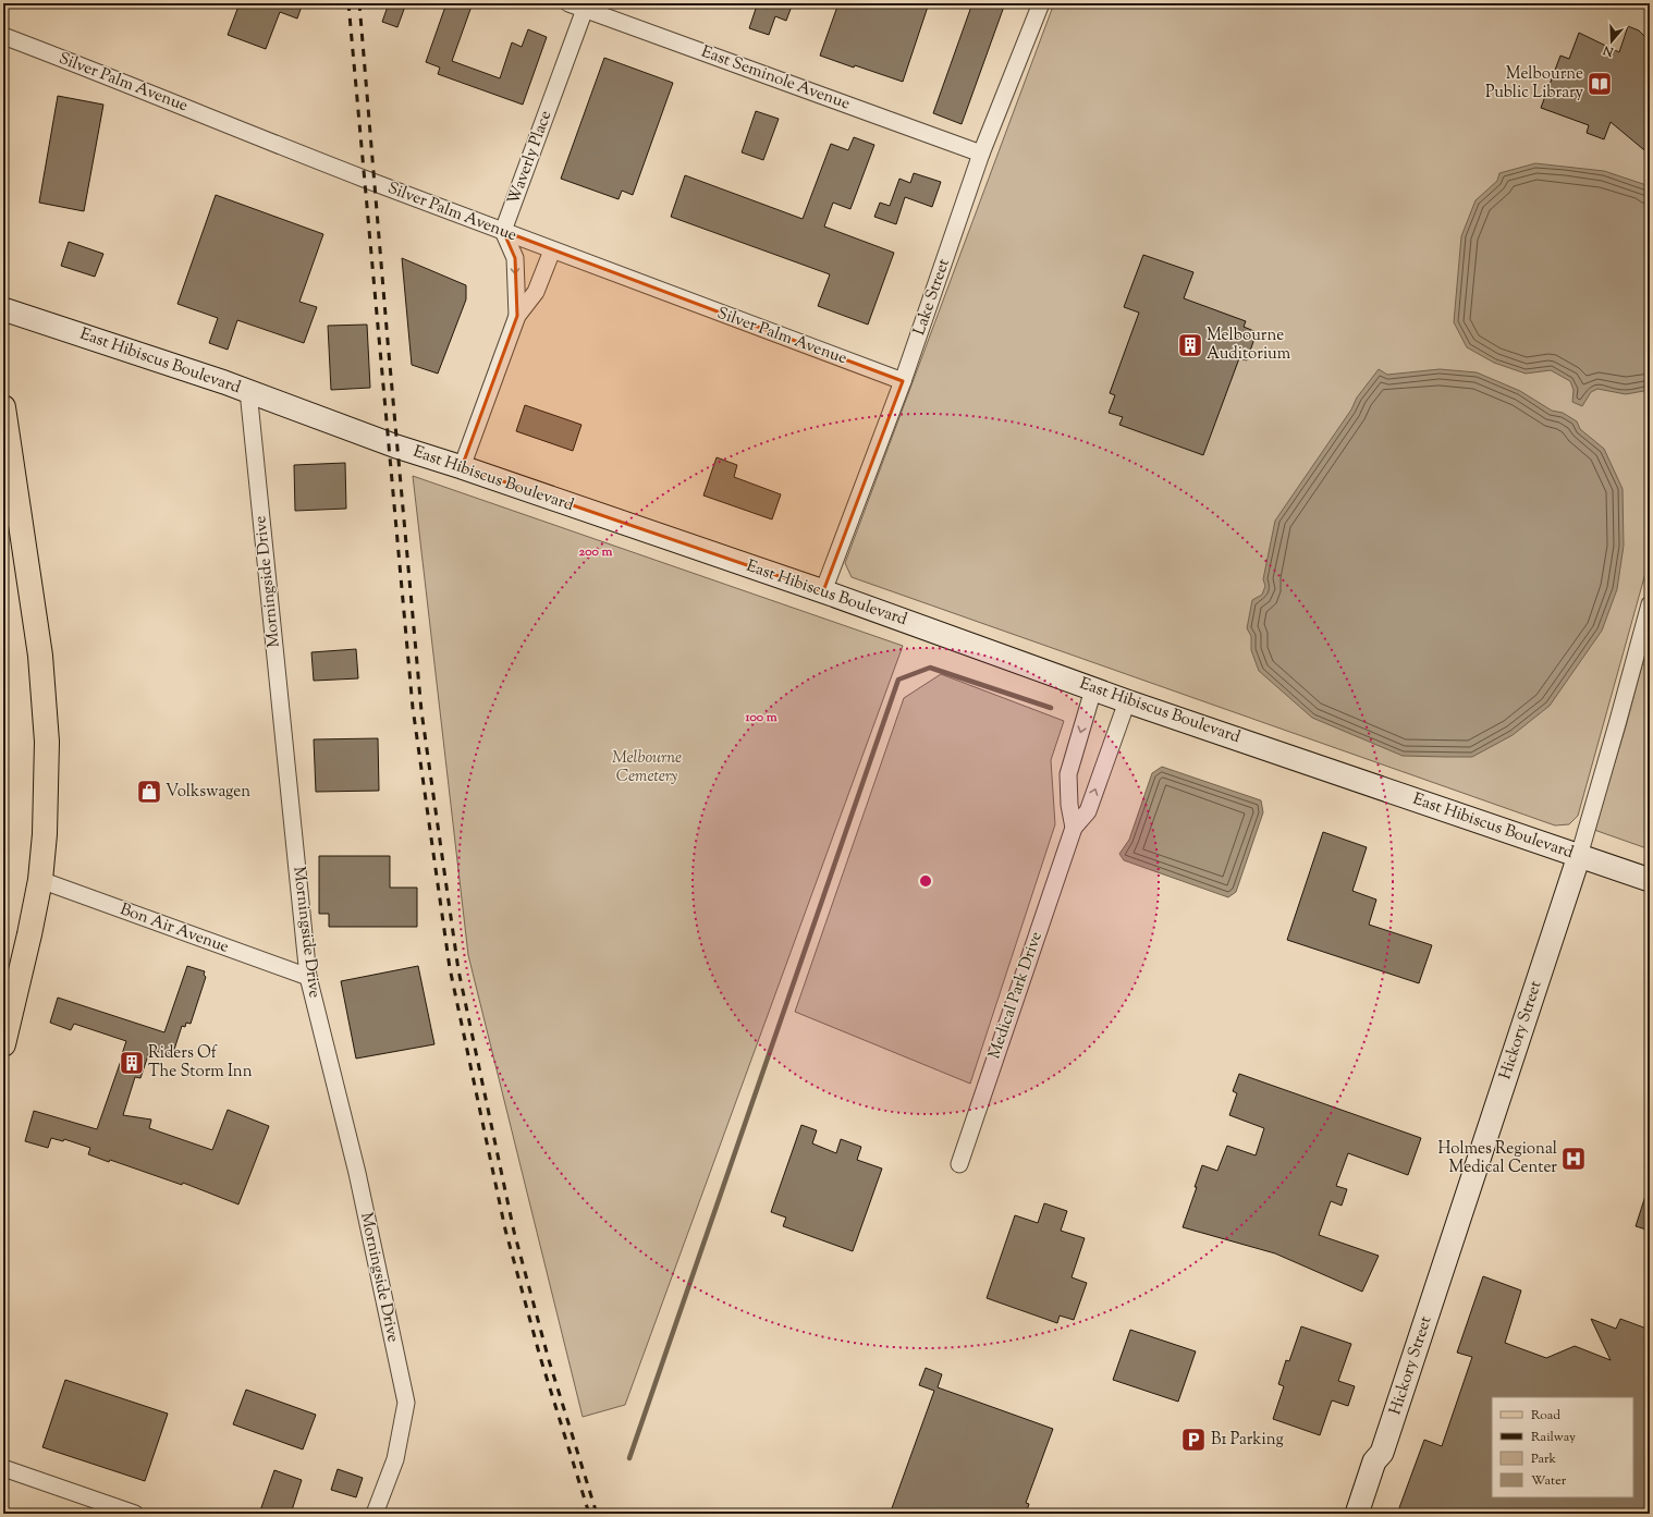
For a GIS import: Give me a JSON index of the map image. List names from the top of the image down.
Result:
{
  "streets": {
    "street": [
      "East Seminole Avenue",
      "Silver Palm Avenue",
      "Waverly Place",
      "Lake Street",
      "East Hibiscus Boulevard",
      "Morningside Drive",
      "Bon Air Avenue",
      "Medical Park Drive",
      "Hickory Street"
    ]
  },
  "crossings": [
    ["East Seminole Avenue", "Waverly Place"],
    ["East Seminole Avenue", "Lake Street"],
    ["Silver Palm Avenue", "Waverly Place"],
    ["Silver Palm Avenue", "Lake Street"],
    ["Lake Street", "East Hibiscus Boulevard"],
    ["East Hibiscus Boulevard", "Morningside Drive"],
    ["East Hibiscus Boulevard", "Medical Park Drive"],
    ["East Hibiscus Boulevard", "Hickory Street"],
    ["Morningside Drive", "Bon Air Avenue"]
  ],
  "parks": ["Melbourne Cemetery"],
  "places": {
    "library": ["Melbourne Public Library"],
    "building": ["Melbourne Auditorium", "Riders Of The Storm Inn"],
    "shop": ["Volkswagen"],
    "hospital": ["Holmes Regional Medical Center"],
    "parking": ["B1 Parking"]
  },
  "legend": [
    "Road",
    "Railway",
    "Park",
    "Water"
  ],
  "north": "bottom",
  "rings": ["200 m", "100 m"]
}
